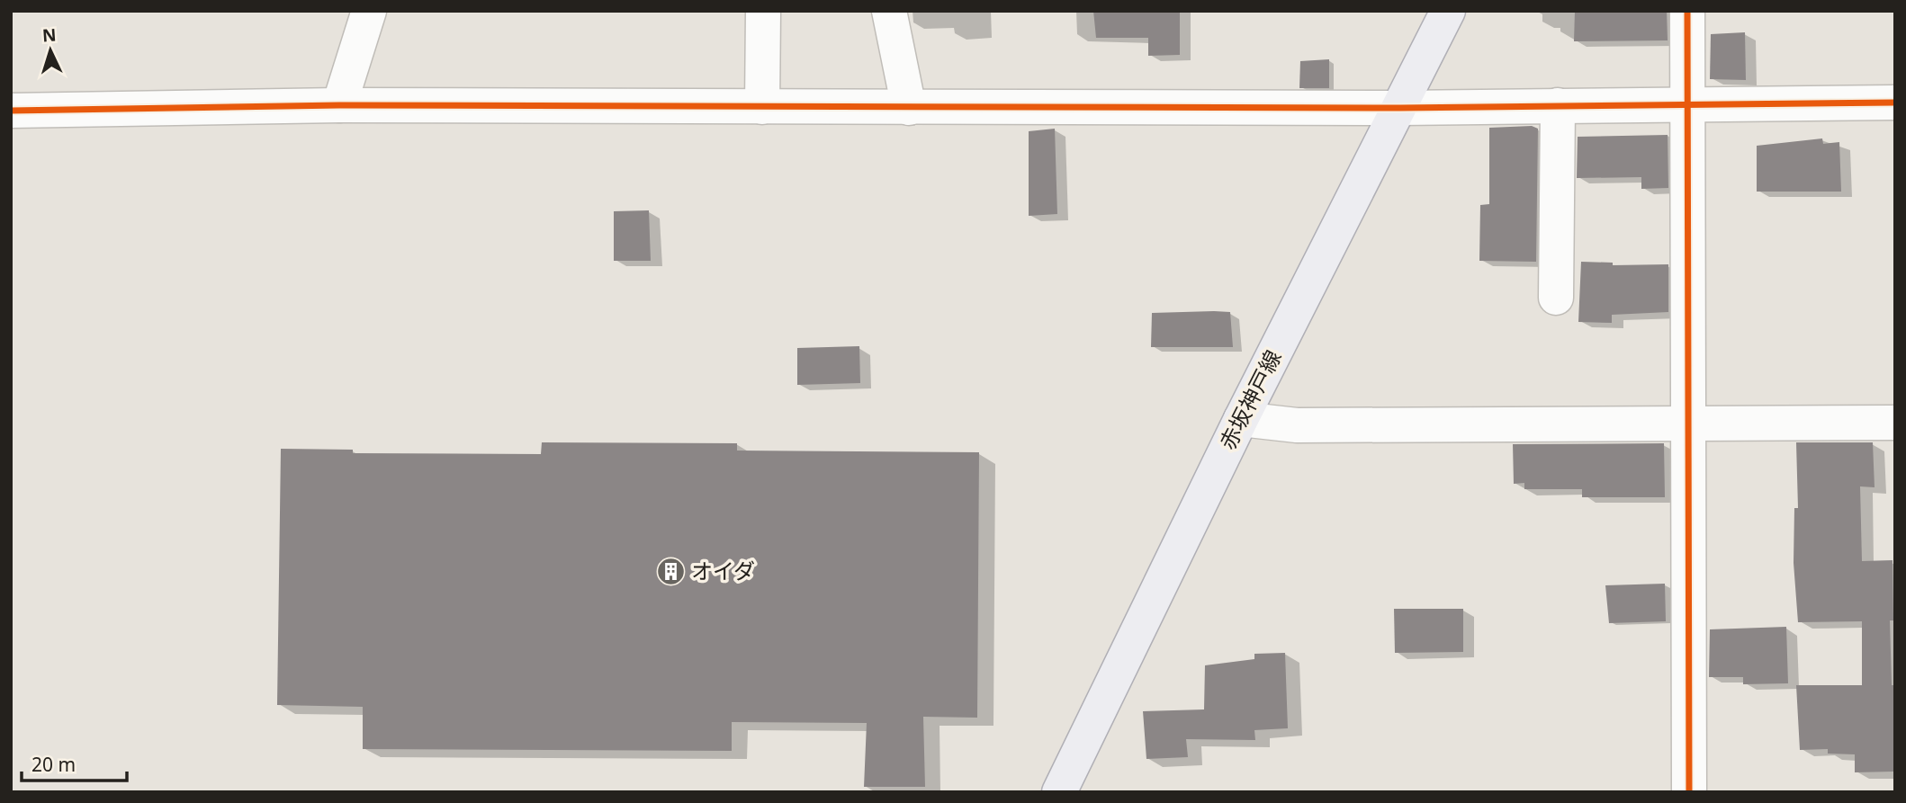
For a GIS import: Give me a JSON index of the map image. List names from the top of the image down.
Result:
{
  "streets": {
    "main road": ["赤坂神戸線"]
  },
  "places": {
    "building": ["オイダ"]
  },
  "scale_bar": "20 m",
  "north": "top"
}
